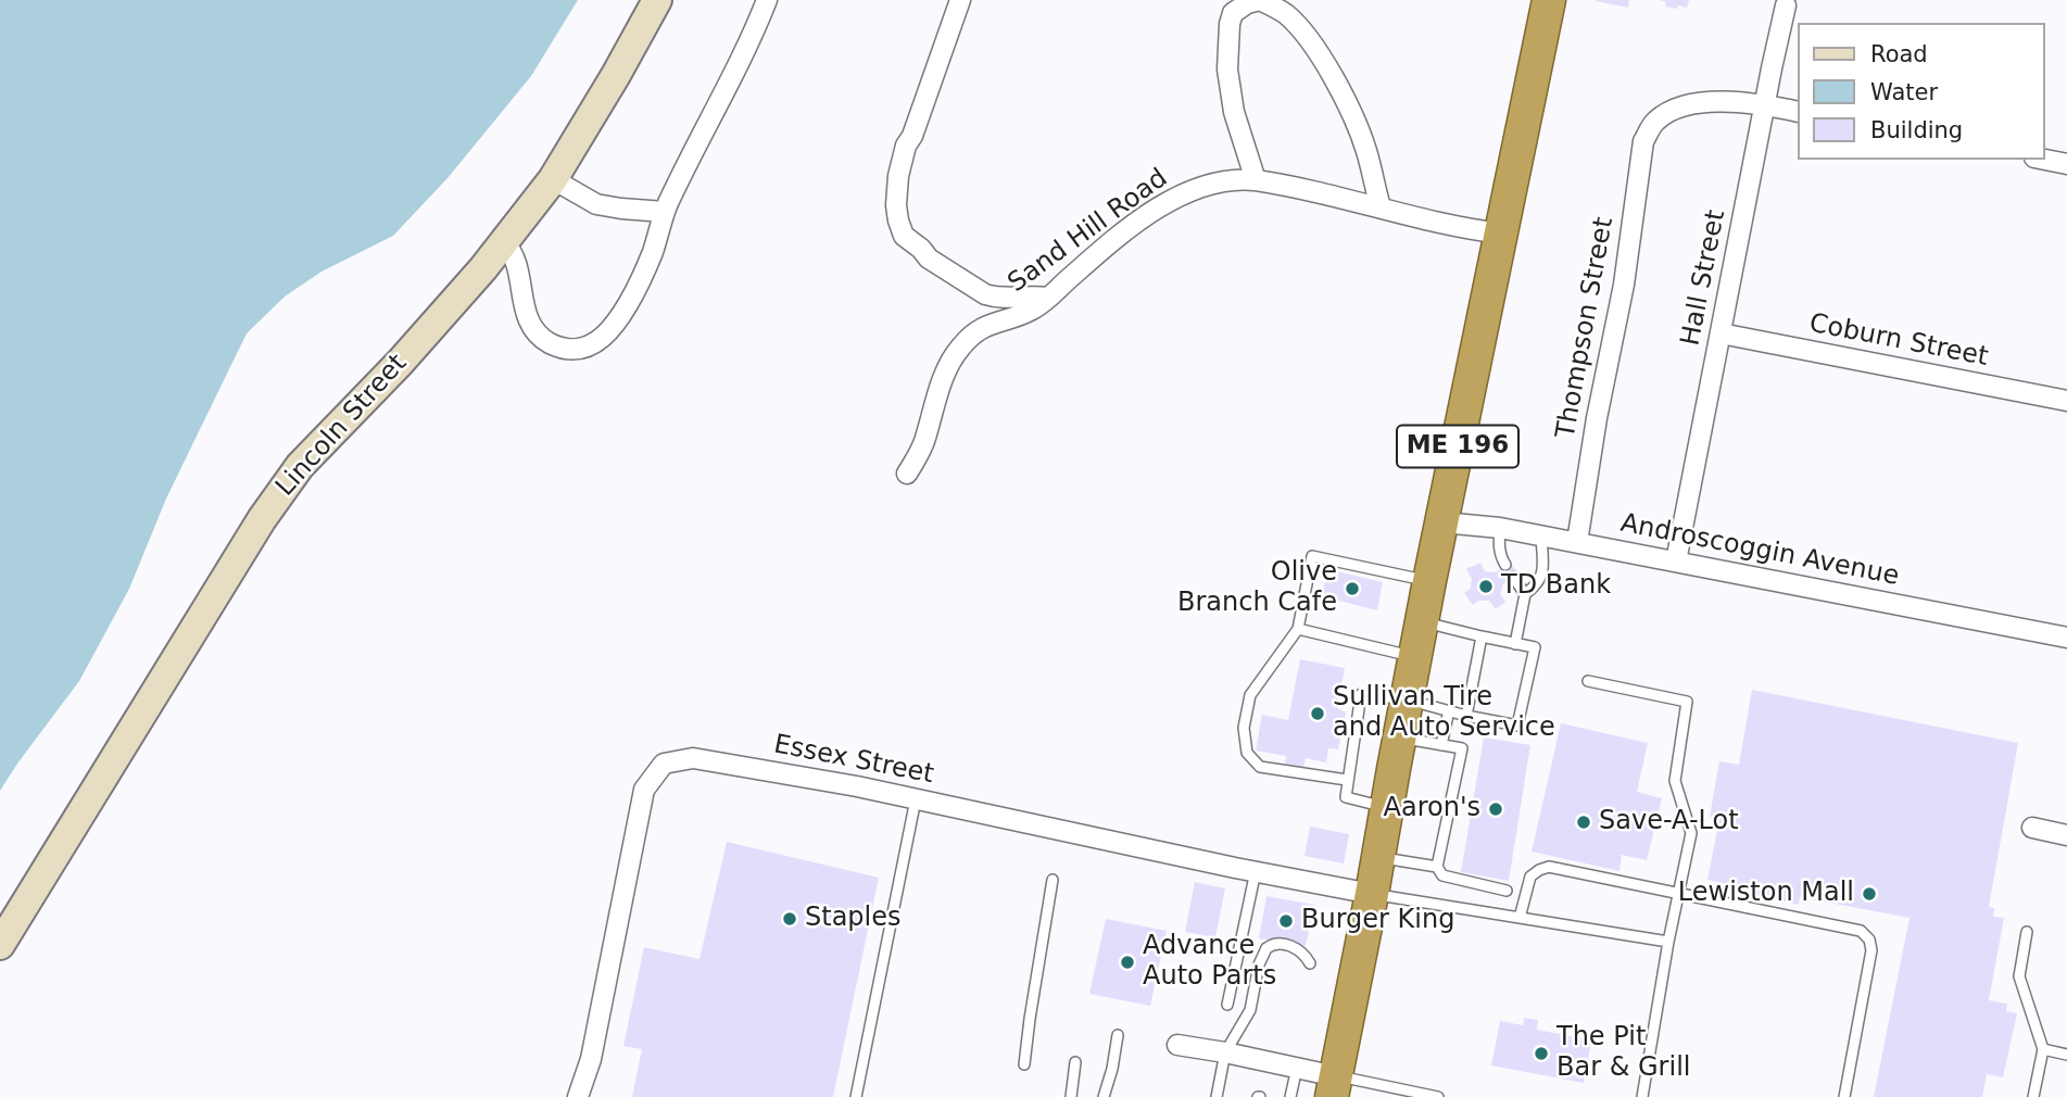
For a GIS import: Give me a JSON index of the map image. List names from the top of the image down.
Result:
{
  "streets": {
    "highway": ["ME 196"],
    "main road": ["Lincoln Street"],
    "street": [
      "Sand Hill Road",
      "Hall Street",
      "Thompson Street",
      "Coburn Street",
      "Androscoggin Avenue",
      "Essex Street"
    ]
  },
  "crossings": [
    ["Sand Hill Road", "ME 196"],
    ["Hall Street", "Thompson Street"],
    ["Hall Street", "Coburn Street"],
    ["Hall Street", "Androscoggin Avenue"],
    ["Thompson Street", "Androscoggin Avenue"],
    ["ME 196", "Androscoggin Avenue"],
    ["ME 196", "Essex Street"]
  ],
  "places": [
    "TD Bank",
    "Olive Branch Cafe",
    "Sullivan Tire and Auto Service",
    "Aaron's",
    "Save-A-Lot",
    "Lewiston Mall",
    "Staples",
    "Burger King",
    "Advance Auto Parts",
    "The Pit Bar & Grill"
  ],
  "legend": ["Road", "Water", "Building"]
}
